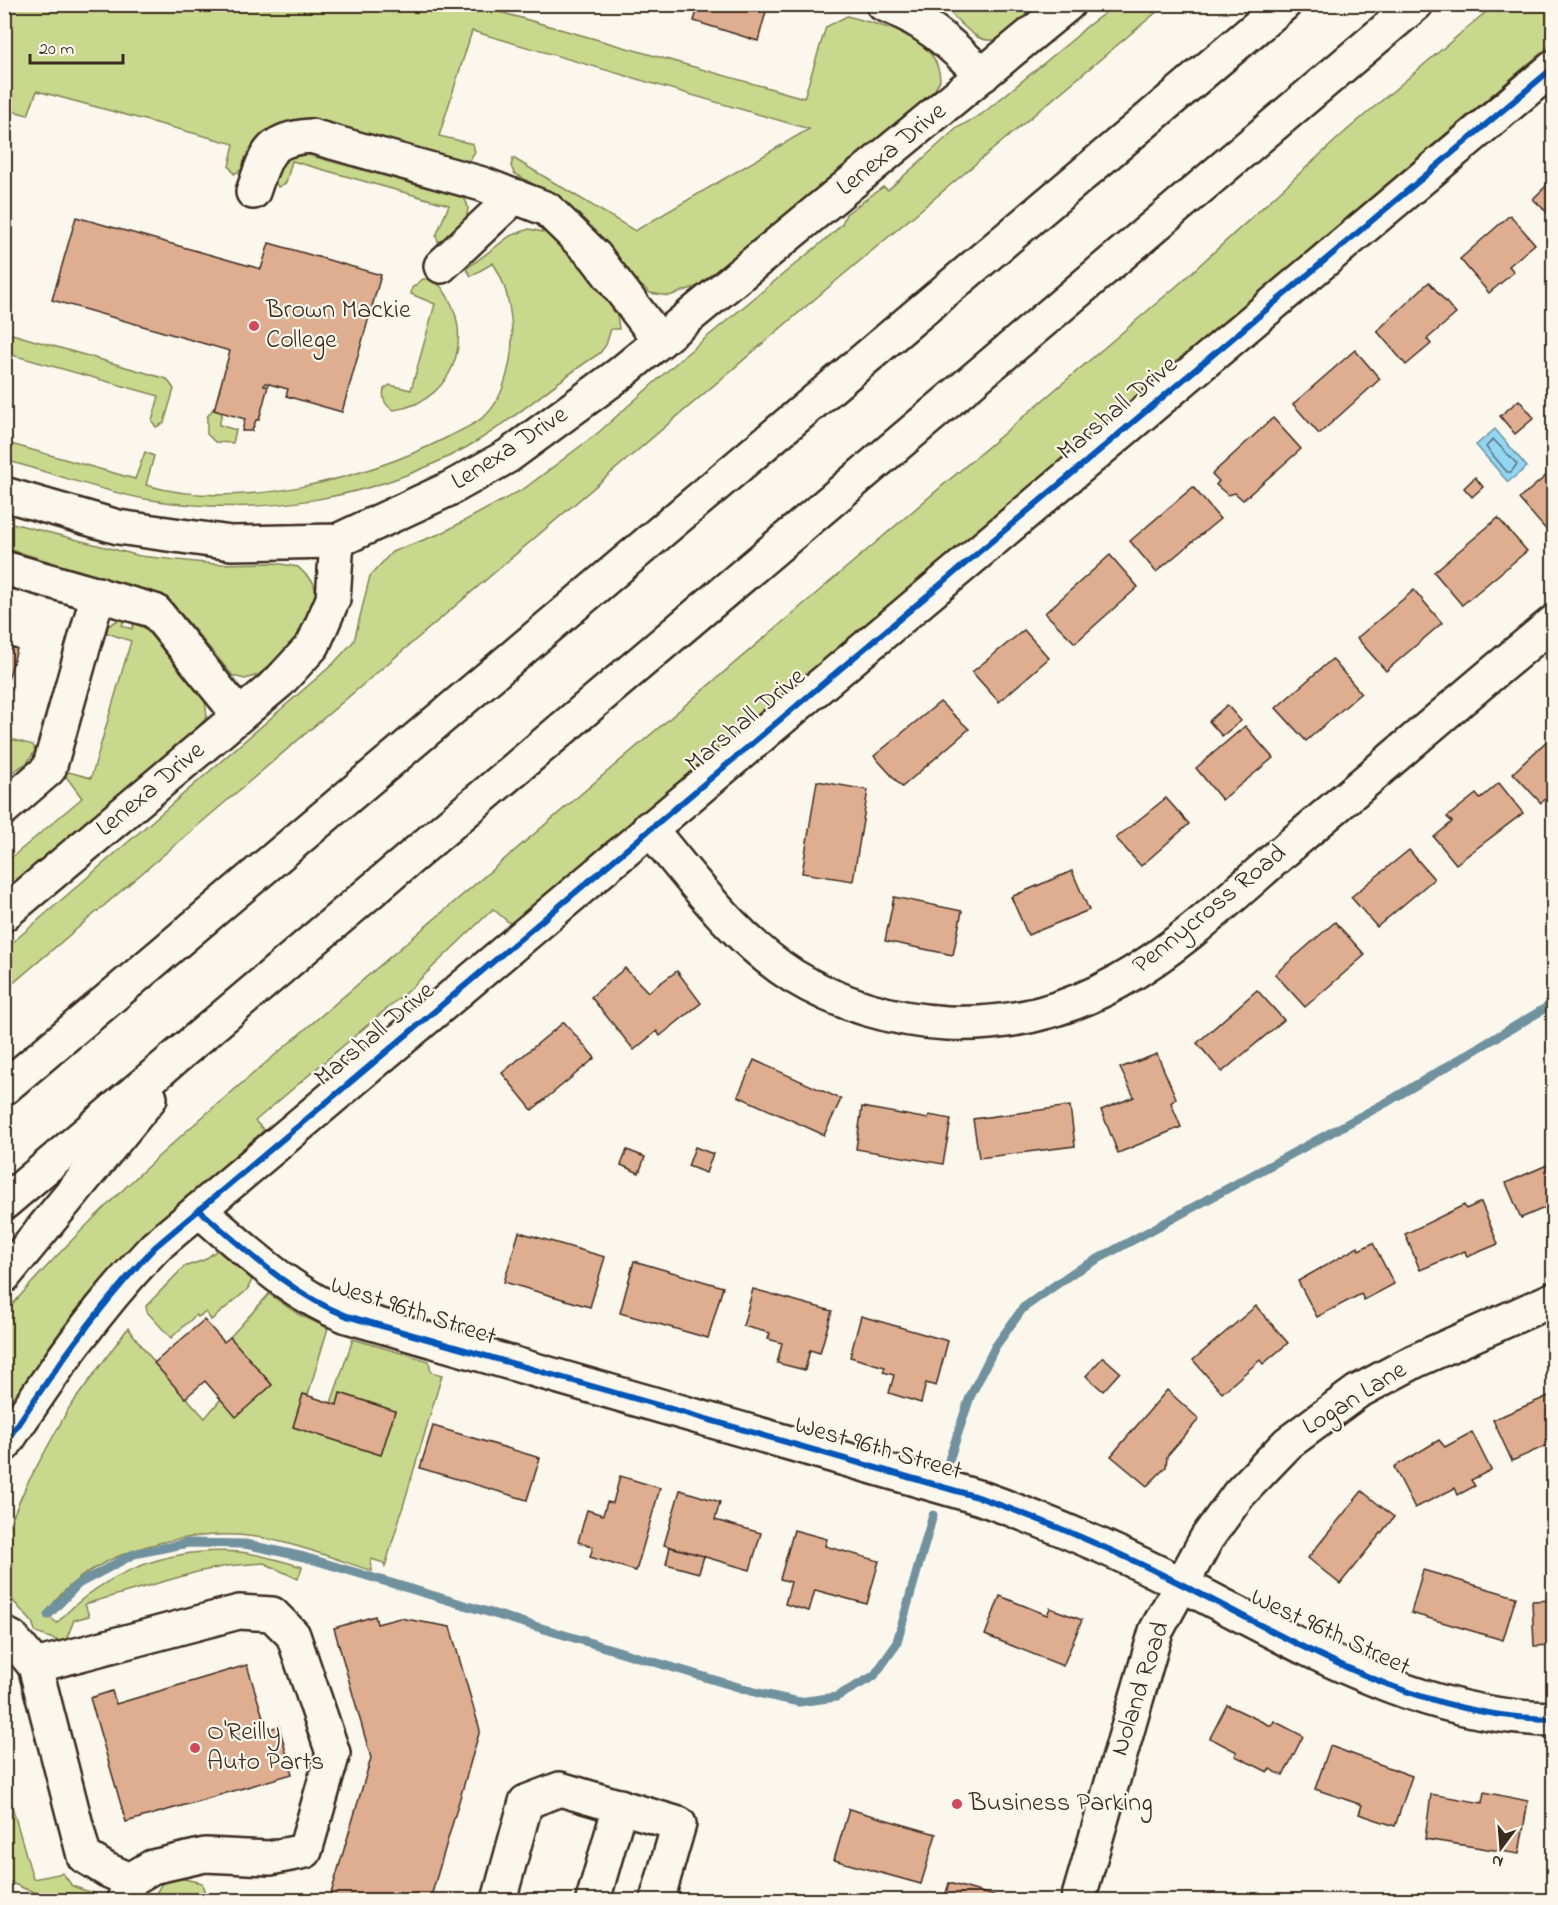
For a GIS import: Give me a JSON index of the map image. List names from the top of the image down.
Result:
{
  "streets": {
    "main road": [
      "Lenexa Drive",
      "Marshall Drive",
      "Pennycross Road",
      "West 96th Street",
      "Logan Lane",
      "Noland Road"
    ]
  },
  "crossings": [
    ["Marshall Drive", "Pennycross Road"],
    ["Marshall Drive", "West 96th Street"],
    ["West 96th Street", "Logan Lane"],
    ["West 96th Street", "Noland Road"],
    ["Logan Lane", "Noland Road"]
  ],
  "places": ["Brown Mackie College", "O'Reilly Auto Parts", "Business Parking"],
  "scale_bar": "20 m",
  "north": "bottom"
}
